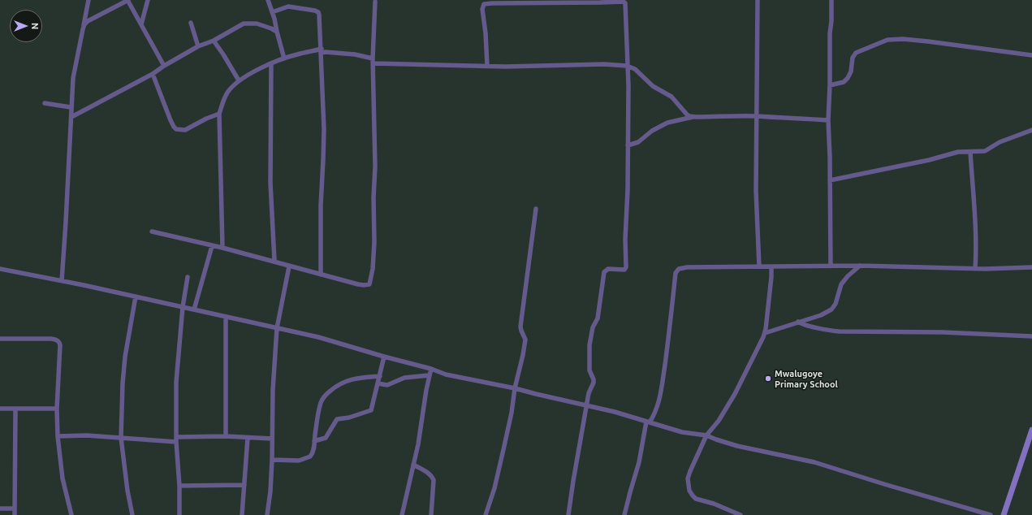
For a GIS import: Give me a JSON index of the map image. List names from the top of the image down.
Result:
{
  "places": ["Mwalugoye Primary School"],
  "north": "right"
}
